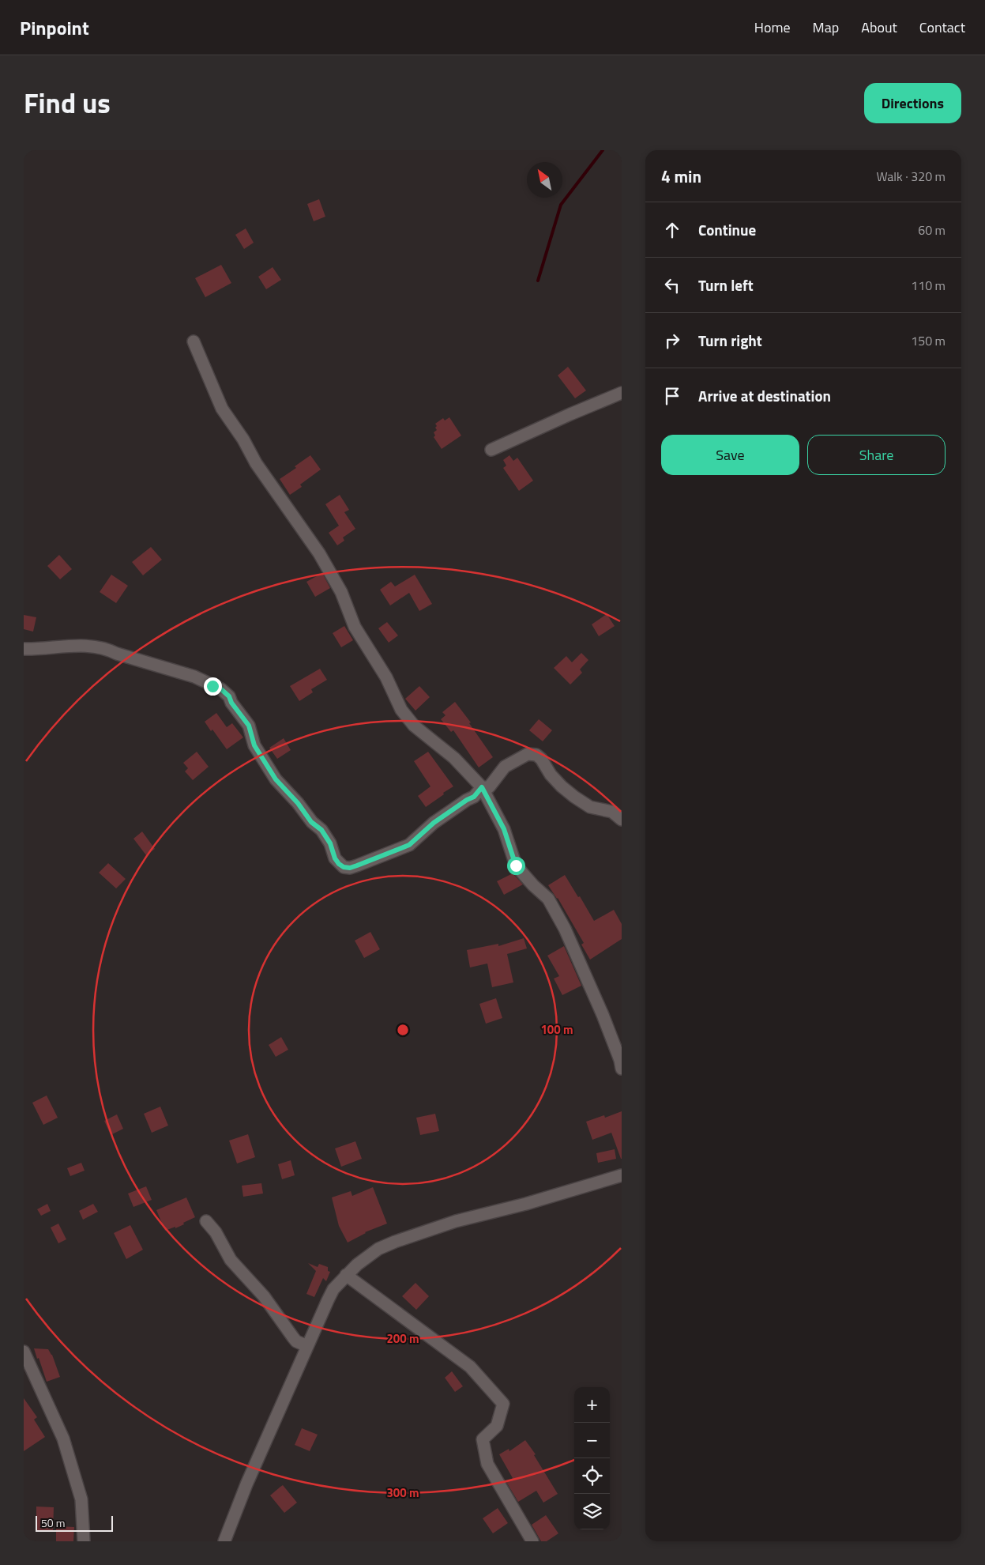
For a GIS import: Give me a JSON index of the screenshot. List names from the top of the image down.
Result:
{
  "scale_bar": "50 m",
  "north": "top left",
  "page": {
    "header": "Pinpoint",
    "nav": [
      "Home",
      "Map",
      "About",
      "Contact"
    ],
    "title": "Find us",
    "buttons": [
      "Directions",
      ["Save", "Share"]
    ],
    "heading": ["4 min", "Walk · 320 m"],
    "list": [
      ["Continue", "60 m"],
      ["Turn left", "110 m"],
      ["Turn right", "150 m"],
      "Arrive at destination"
    ],
    "map_buttons": ["+", "−"],
    "scale": "50 m"
  },
  "rings": ["100 m", "200 m", "300 m"]
}
